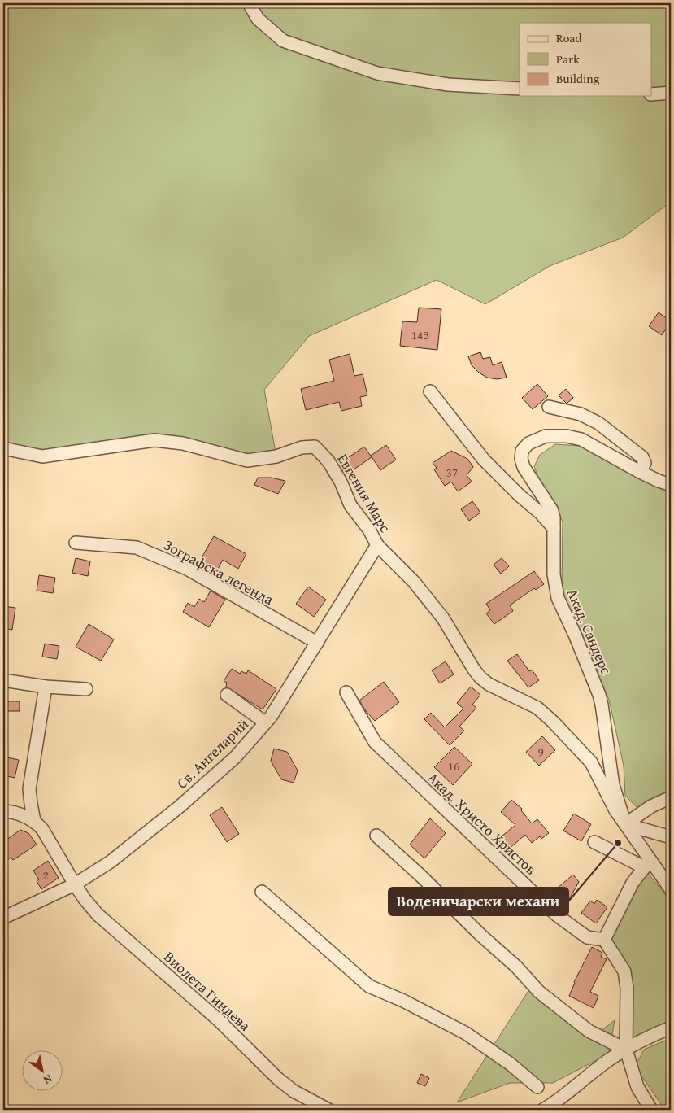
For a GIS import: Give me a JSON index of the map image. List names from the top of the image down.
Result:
{
  "streets": {
    "street": [
      "Евгения Марс",
      "Зографска легенда",
      "Акад. Сандерс",
      "Св. Ангеларий",
      "Акад. Христо Христов",
      "Виолета Гиндева"
    ]
  },
  "crossings": [
    ["Евгения Марс", "Акад. Сандерс"],
    ["Евгения Марс", "Св. Ангеларий"],
    ["Зографска легенда", "Св. Ангеларий"],
    ["Св. Ангеларий", "Виолета Гиндева"]
  ],
  "places": ["Воденичарски механи"],
  "house_numbers": [
    "14З",
    "37",
    "9",
    "16",
    "2"
  ],
  "legend": ["Road", "Park", "Building"],
  "north": "bottom right"
}
